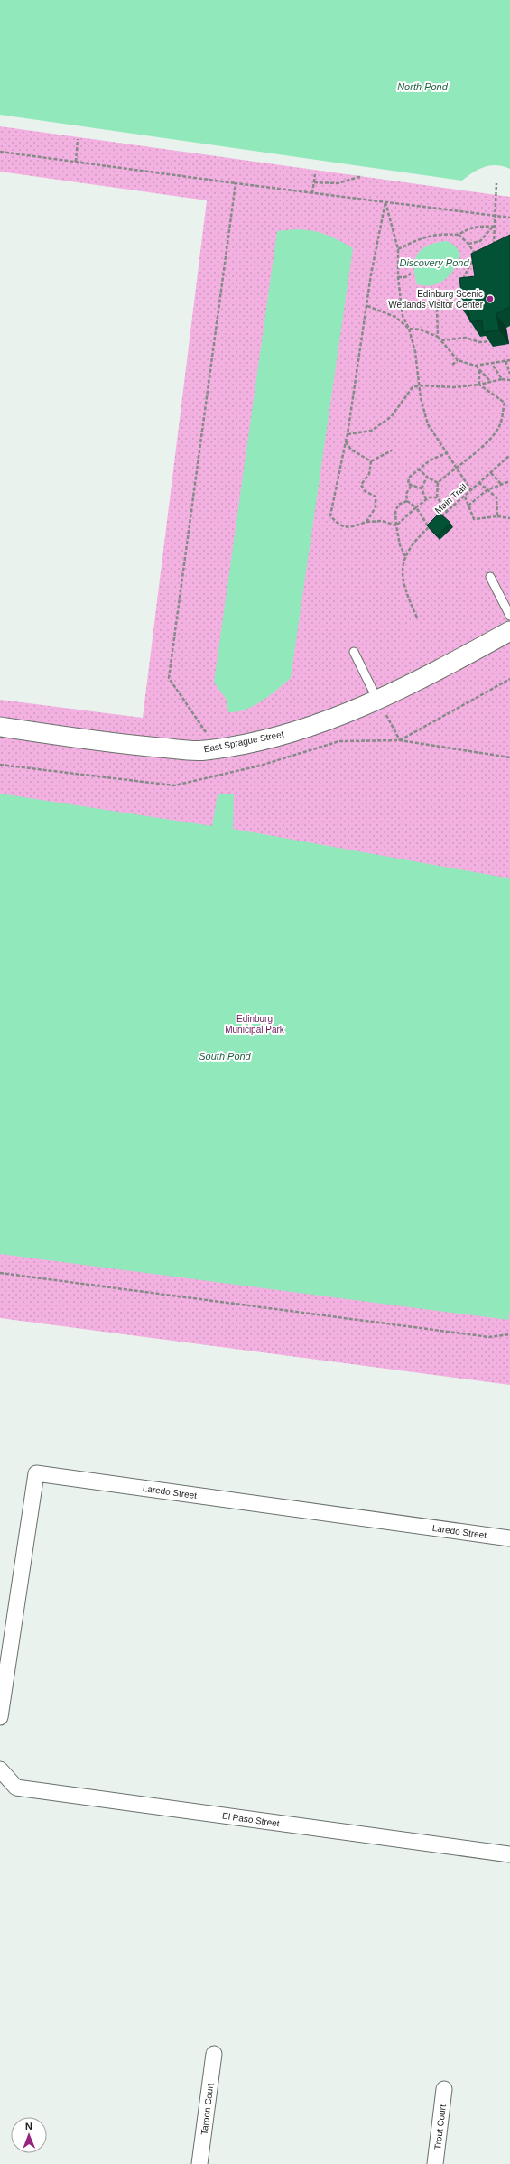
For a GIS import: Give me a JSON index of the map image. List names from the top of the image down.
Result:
{
  "streets": {
    "street": [
      "East Sprague Street",
      "Laredo Street",
      "El Paso Street",
      "Tarpon Court",
      "Trout Court"
    ],
    "path": ["Main Trail"]
  },
  "water": ["North Pond", "Discovery Pond", "South Pond"],
  "parks": ["Edinburg Municipal Park"],
  "places": ["Edinburg Scenic Wetlands Visitor Center"],
  "north": "top"
}
